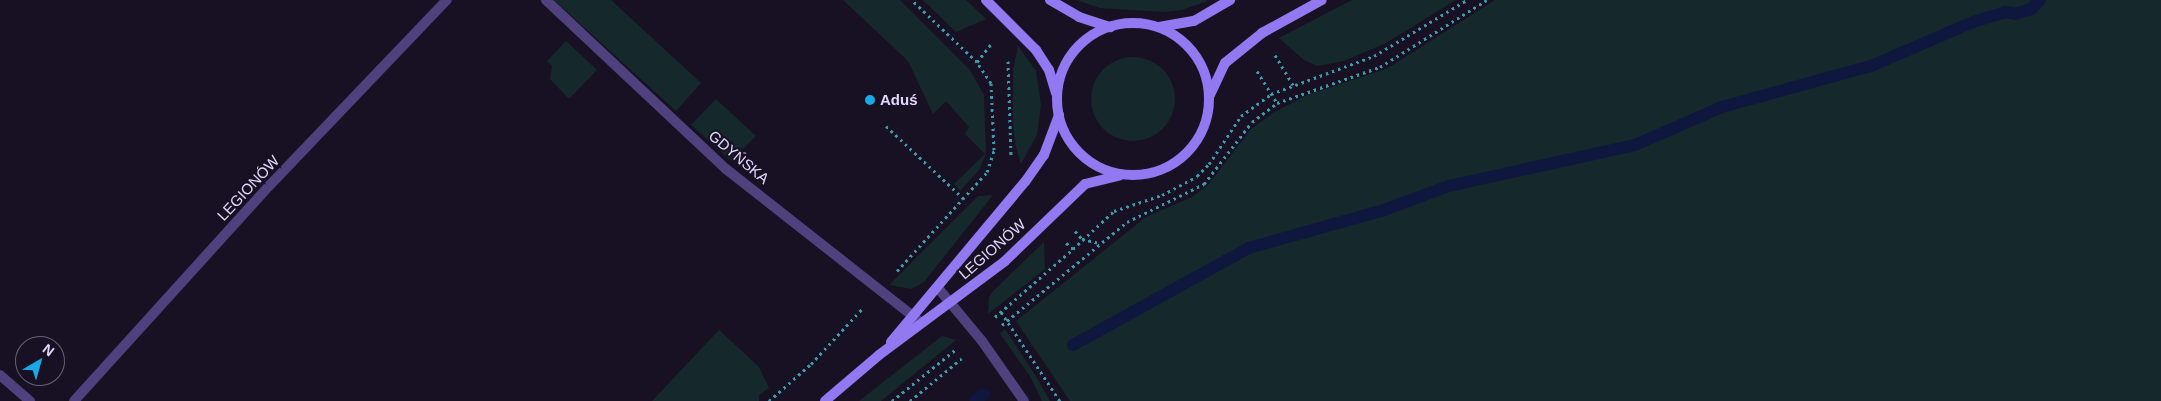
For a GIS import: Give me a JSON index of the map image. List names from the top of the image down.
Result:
{
  "streets": {
    "street": ["LEGIONÓW"],
    "lane": ["GDYŃSKA"]
  },
  "crossings": [
    ["GDYŃSKA", "LEGIONÓW"]
  ],
  "places": ["Aduś"],
  "north": "top right"
}
